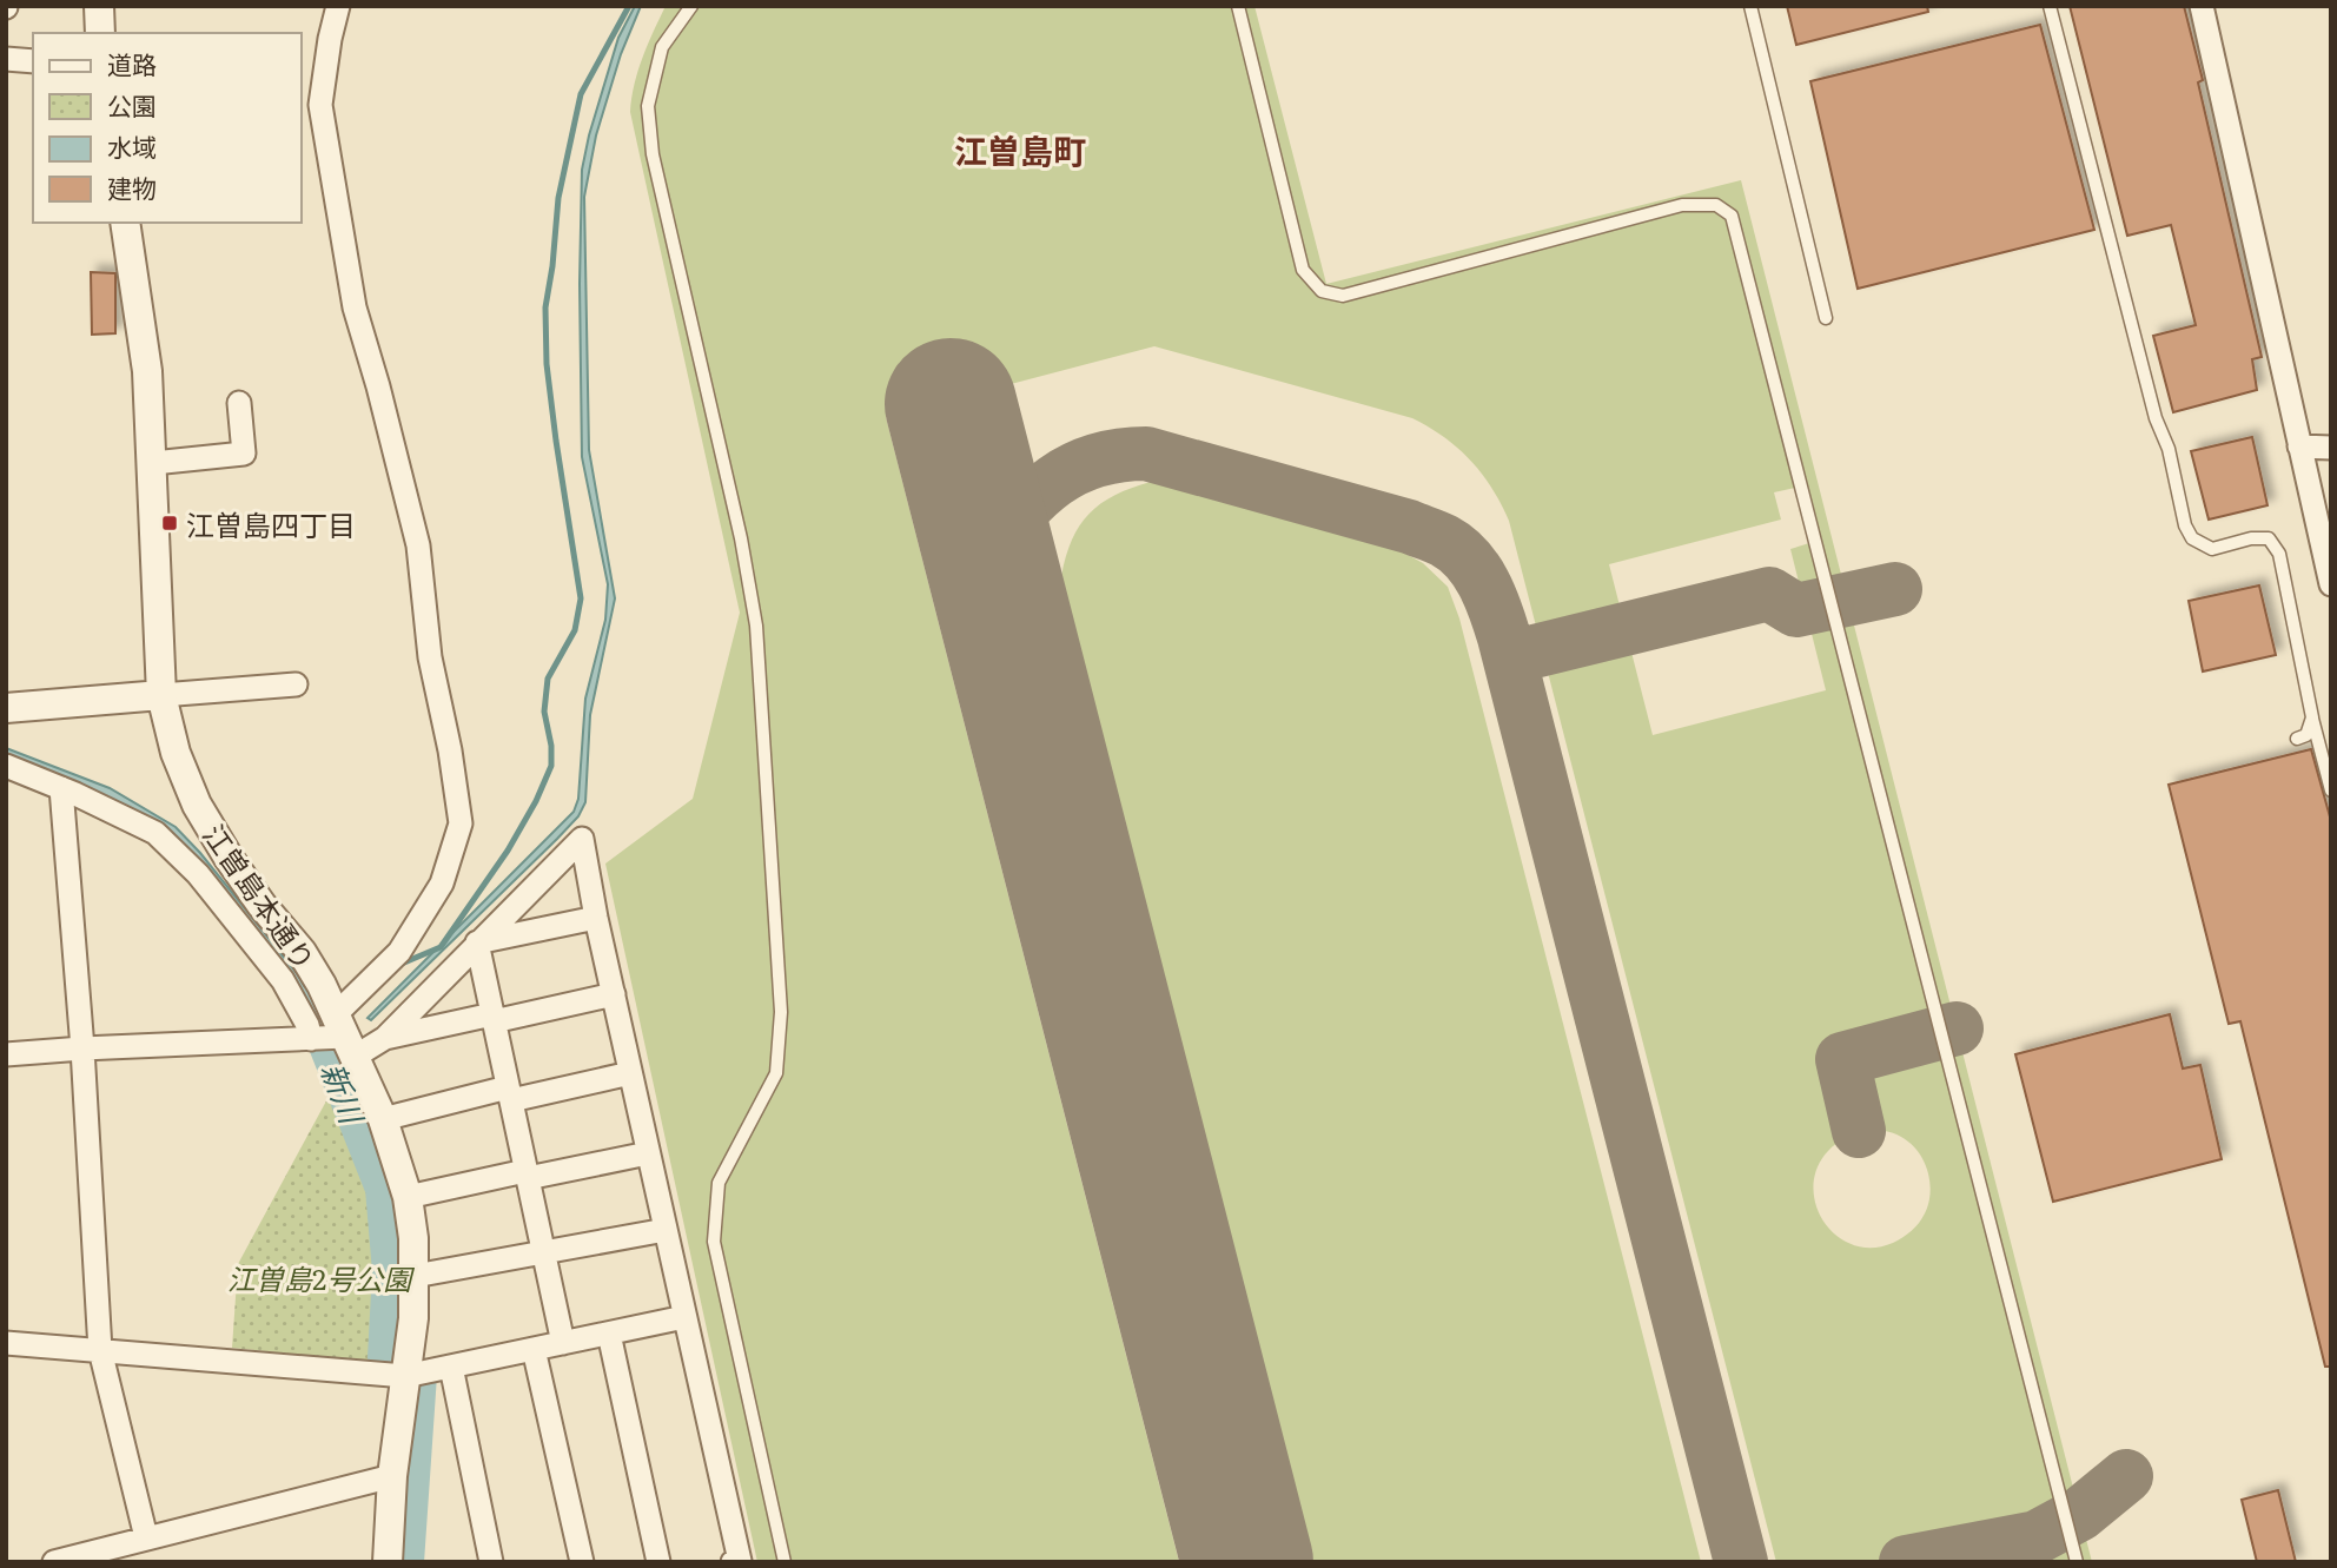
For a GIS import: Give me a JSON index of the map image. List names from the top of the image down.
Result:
{
  "streets": {
    "street": ["江曽島本通り"]
  },
  "districts": ["江曽島町"],
  "water": ["新川"],
  "parks": ["江曽島2号公園"],
  "places": {
    "transit": ["江曽島四丁目"]
  },
  "legend": [
    "道路",
    "公園",
    "水域",
    "建物"
  ]
}
